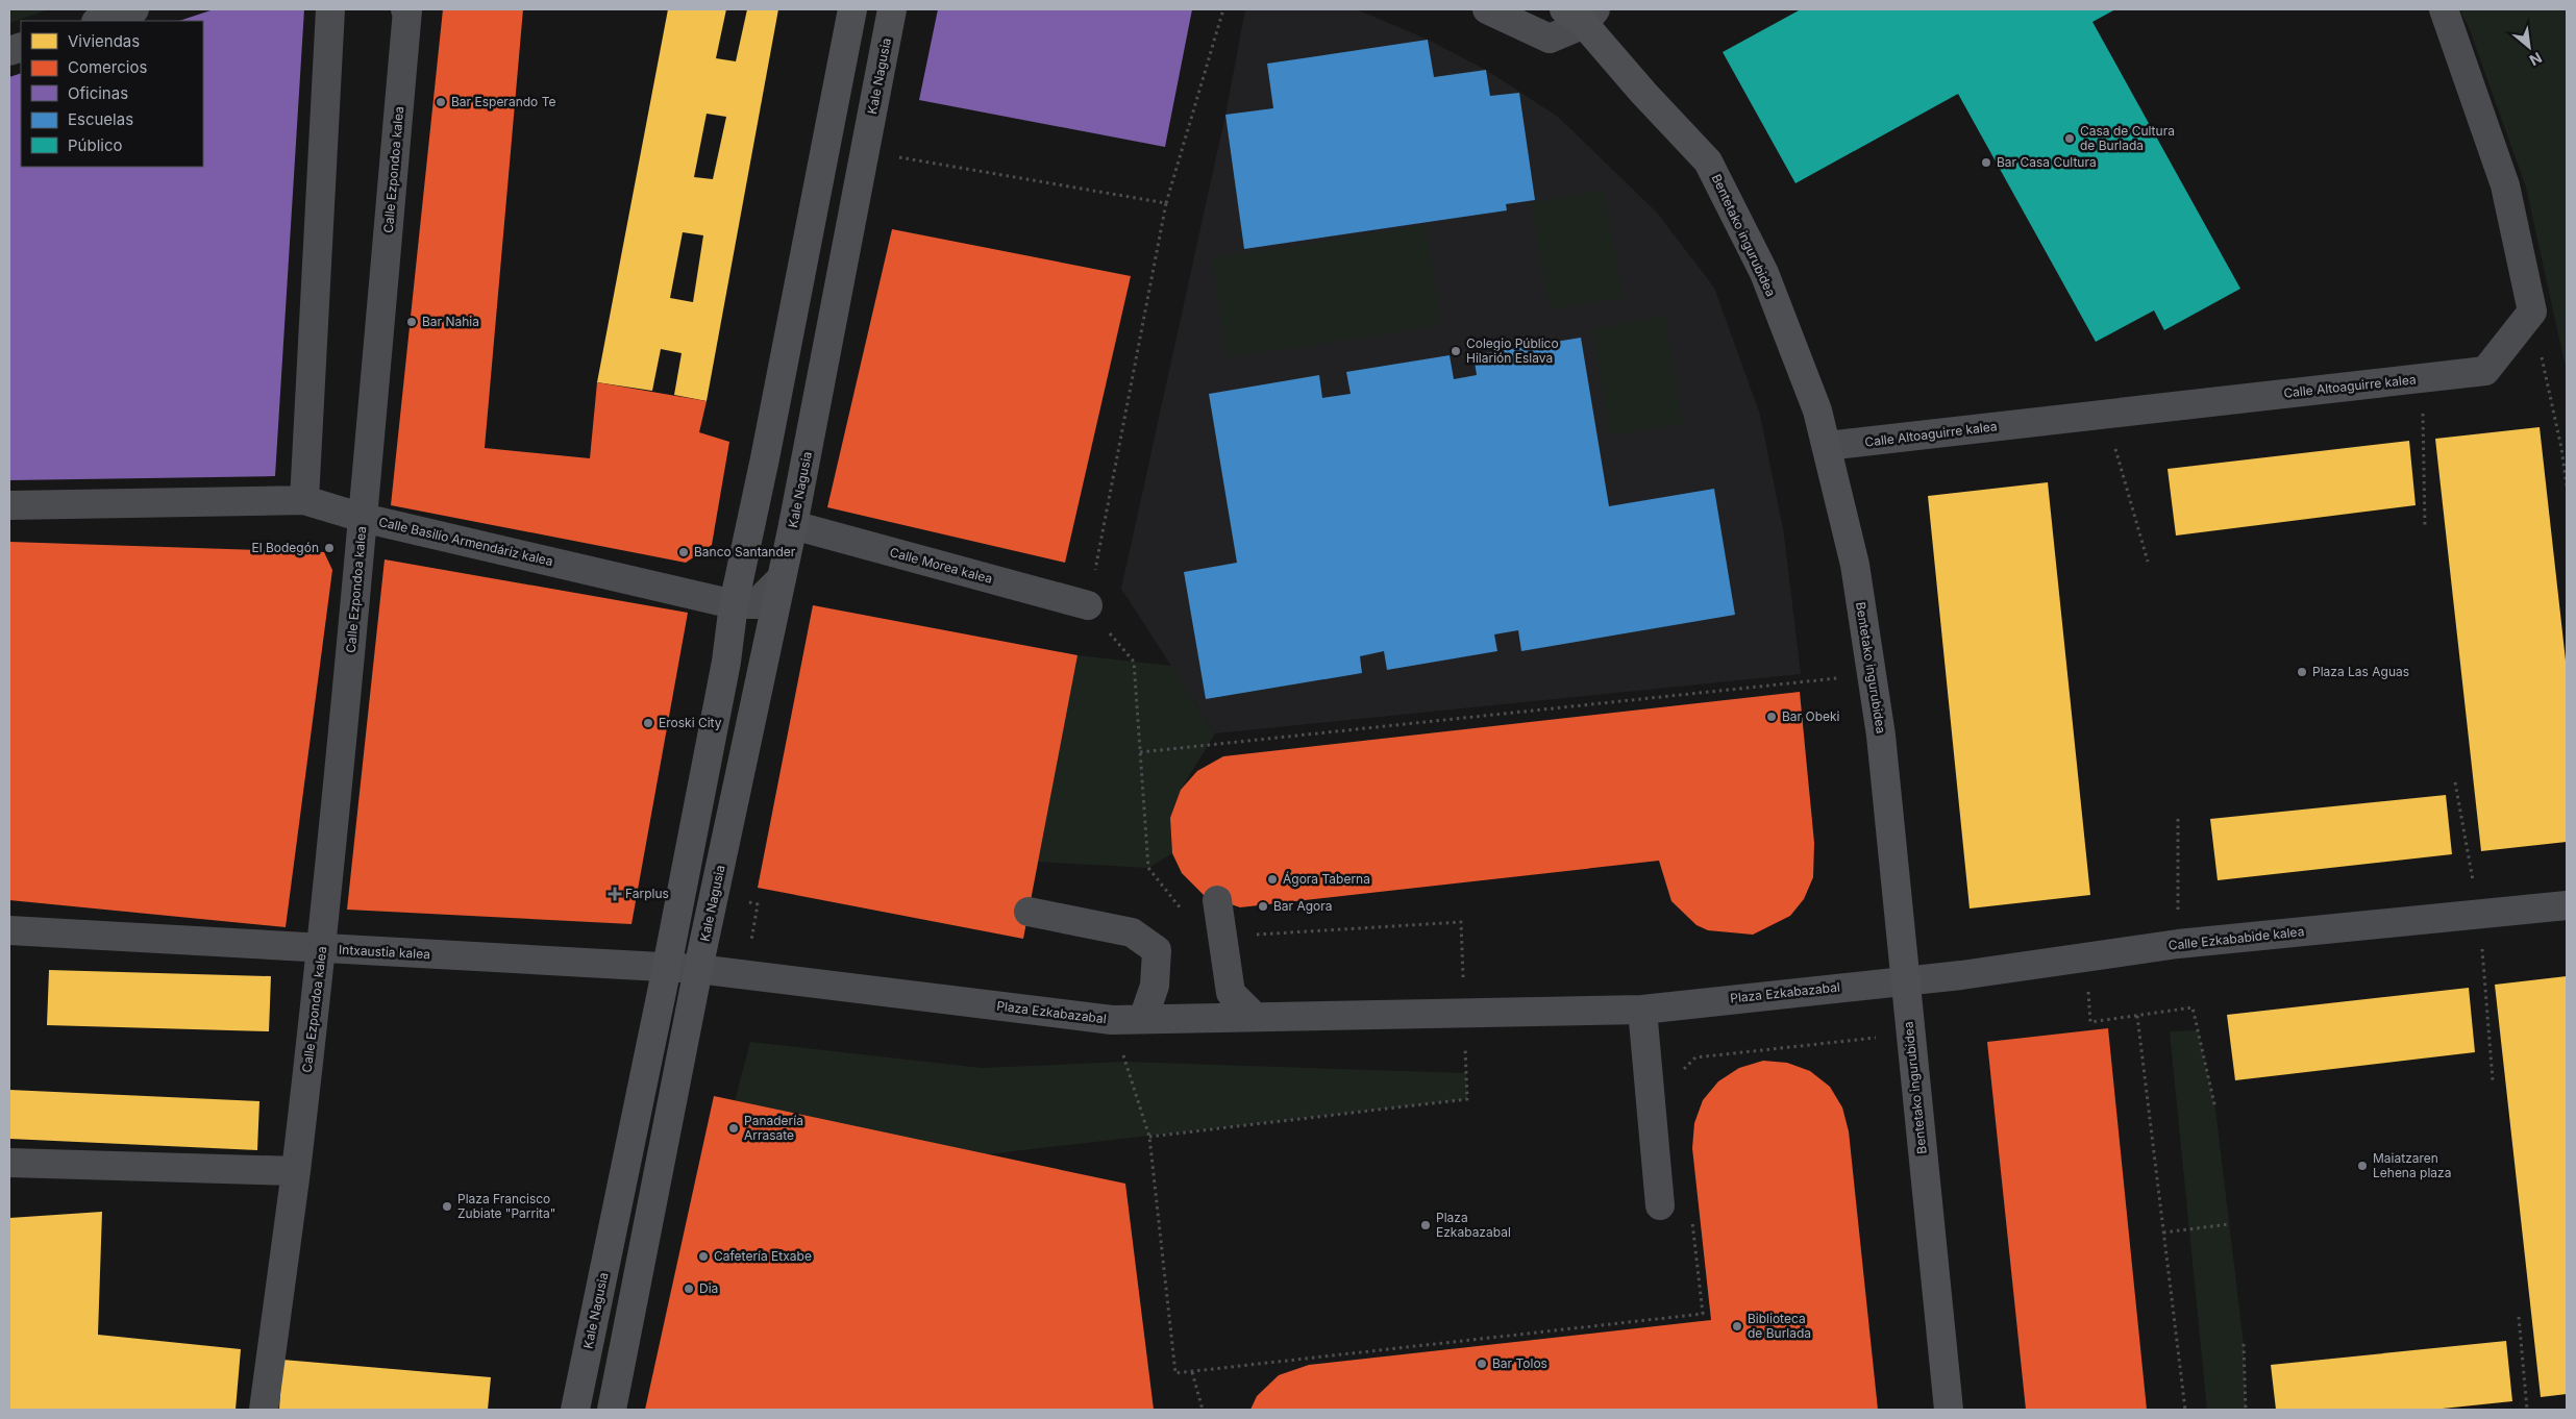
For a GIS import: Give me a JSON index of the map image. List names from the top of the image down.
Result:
{
  "streets": {
    "main road": ["Kale Nagusia", "Bentetako ingurubidea"],
    "street": [
      "Calle Ezpondoa kalea",
      "Calle Altoaguirre kalea",
      "Calle Basilio Armendáriz kalea",
      "Calle Morea kalea",
      "Calle Ezkababide kalea",
      "Intxaustia kalea",
      "Plaza Ezkabazabal"
    ]
  },
  "crossings": [
    ["Kale Nagusia", "Calle Basilio Armendáriz kalea"],
    ["Kale Nagusia", "Calle Morea kalea"],
    ["Kale Nagusia", "Intxaustia kalea"],
    ["Kale Nagusia", "Plaza Ezkabazabal"],
    ["Calle Ezpondoa kalea", "Calle Basilio Armendáriz kalea"],
    ["Calle Ezpondoa kalea", "Intxaustia kalea"],
    ["Bentetako ingurubidea", "Calle Altoaguirre kalea"],
    ["Bentetako ingurubidea", "Calle Ezkababide kalea"],
    ["Bentetako ingurubidea", "Plaza Ezkabazabal"],
    ["Calle Ezkababide kalea", "Plaza Ezkabazabal"]
  ],
  "places": {
    "other": [
      "Bar Esperando Te",
      "Casa de Cultura de Burlada",
      "Bar Casa Cultura",
      "Bar Nahia",
      "Colegio Público Hilarión Eslava",
      "El Bodegón",
      "Banco Santander",
      "Plaza Las Aguas",
      "Bar Obeki",
      "Eroski City",
      "Ágora Taberna",
      "Bar Agora",
      "Panadería Arrasate",
      "Maiatzaren Lehena plaza",
      "Plaza Francisco Zubiate \"Parrita\"",
      "Plaza Ezkabazabal",
      "Cafetería Etxabe",
      "Dia",
      "Biblioteca de Burlada",
      "Bar Tolos"
    ],
    "health": ["Farplus"]
  },
  "legend": [
    "Viviendas",
    "Comercios",
    "Oficinas",
    "Escuelas",
    "Público"
  ],
  "north": "bottom right"
}
